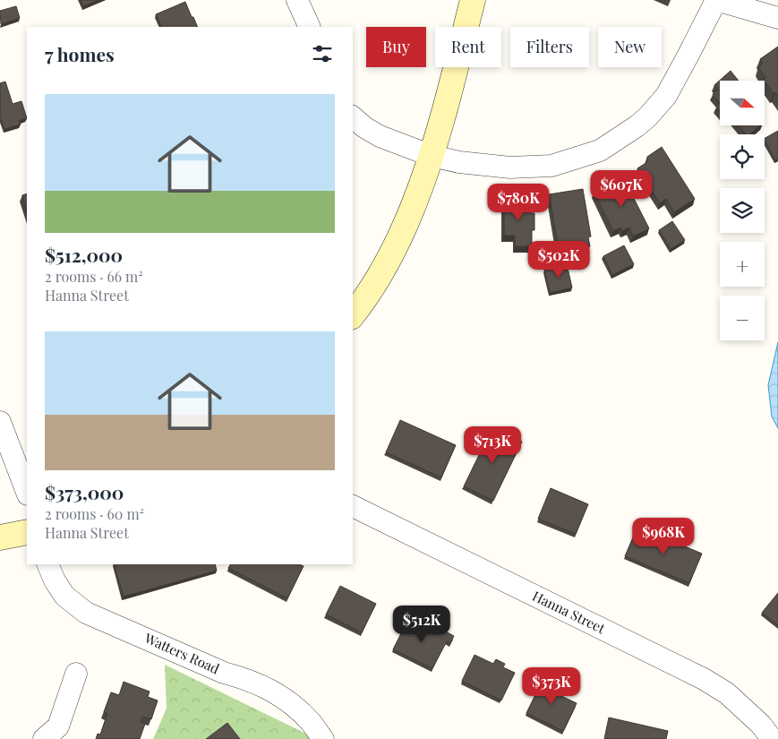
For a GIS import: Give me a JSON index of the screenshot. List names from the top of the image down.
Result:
{
  "streets": {
    "street": ["Hanna Street", "Watters Road"]
  },
  "north": "right",
  "page": {
    "chip": [
      "Buy",
      "Rent",
      "Filters",
      "New"
    ],
    "heading": "7 homes",
    "map_buttons": ["+", "−"],
    "list": [
      {
        "name": "$512,000",
        "note": "2 rooms · 66 m² · Hanna Street"
      },
      {
        "name": "$373,000",
        "note": "2 rooms · 60 m² · Hanna Street"
      }
    ],
    "price": [
      "$607K",
      "$780K",
      "$502K",
      "$713K",
      "$968K",
      "$512K",
      "$373K"
    ]
  }
}
